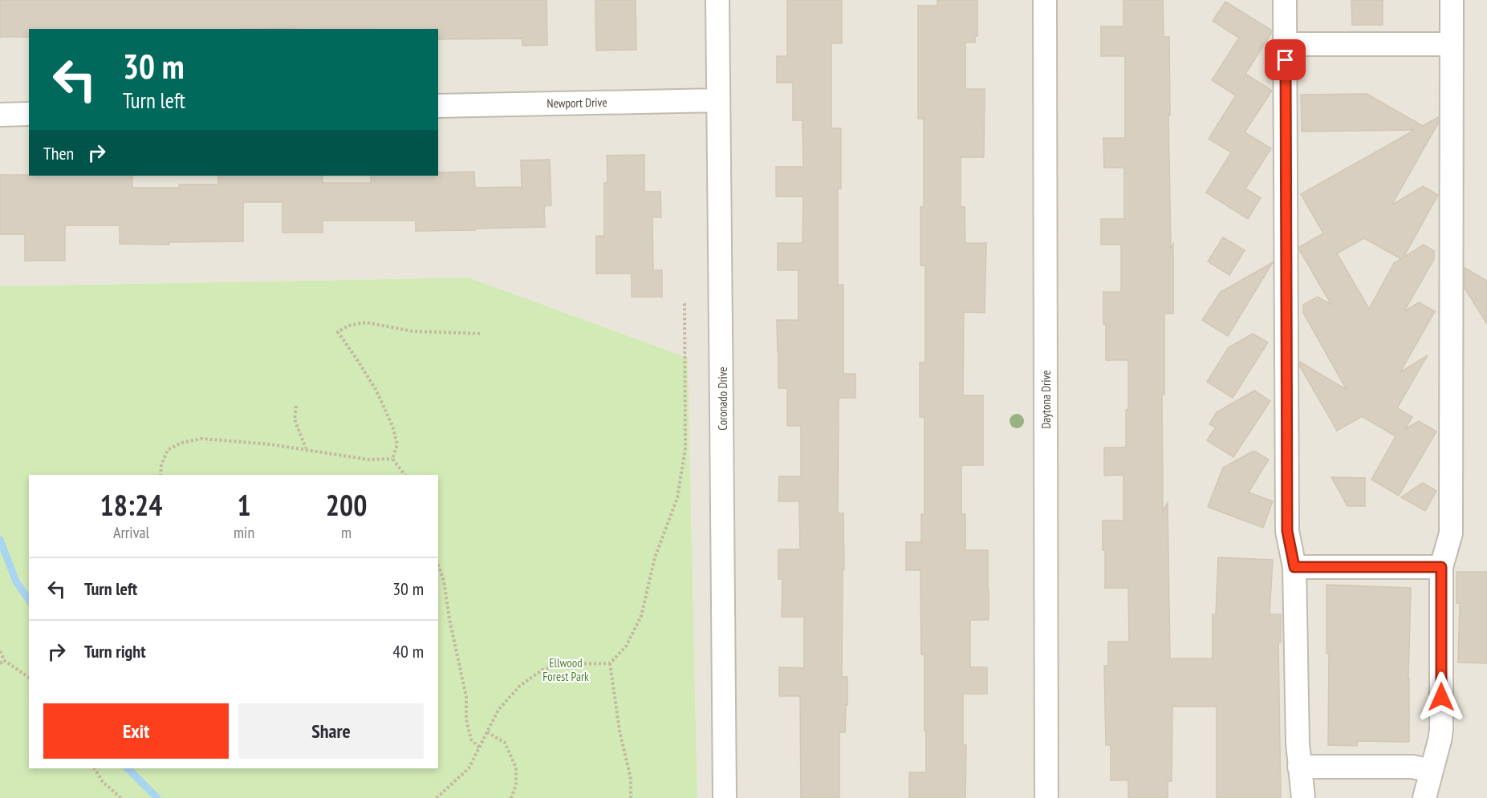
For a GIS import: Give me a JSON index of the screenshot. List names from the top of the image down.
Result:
{
  "streets": {
    "street": ["Newport Drive", "Coronado Drive", "Daytona Drive"]
  },
  "crossings": [
    ["Newport Drive", "Coronado Drive"]
  ],
  "parks": ["Ellwood Forest Park"],
  "page": {
    "turn": ["30 m", "Turn left"],
    "then": "Then",
    "eta": [
      "18:24",
      "Arrival",
      "1",
      "min",
      "200",
      "m"
    ],
    "list": [
      {
        "name": "Turn left",
        "value": "30 m"
      },
      {
        "name": "Turn right",
        "value": "40 m"
      }
    ],
    "buttons": ["Exit", "Share"]
  }
}
